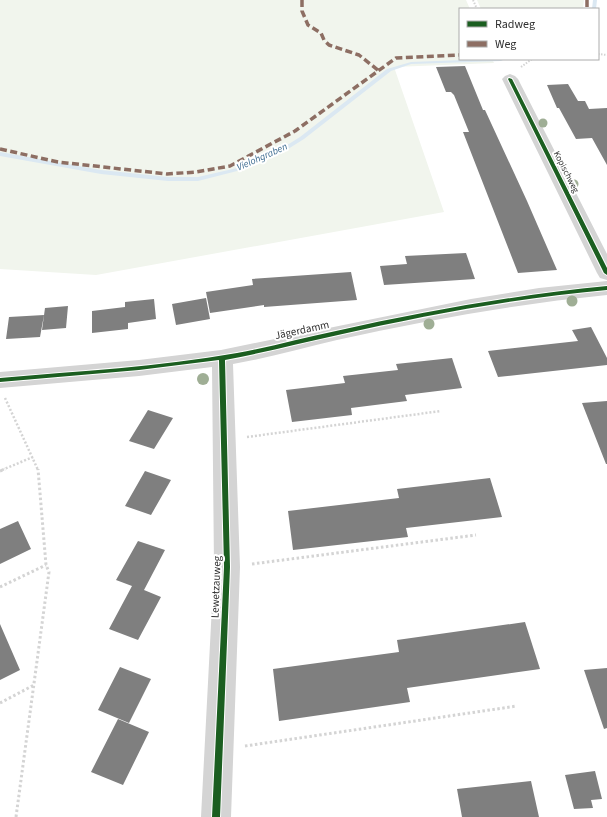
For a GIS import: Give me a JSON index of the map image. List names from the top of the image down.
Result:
{
  "streets": {
    "street": ["Kopischweg", "Jägerdamm", "Lewetzauweg"]
  },
  "crossings": [
    ["Jägerdamm", "Lewetzauweg"]
  ],
  "water": ["Vielohgraben"],
  "legend": ["Radweg", "Weg"]
}
